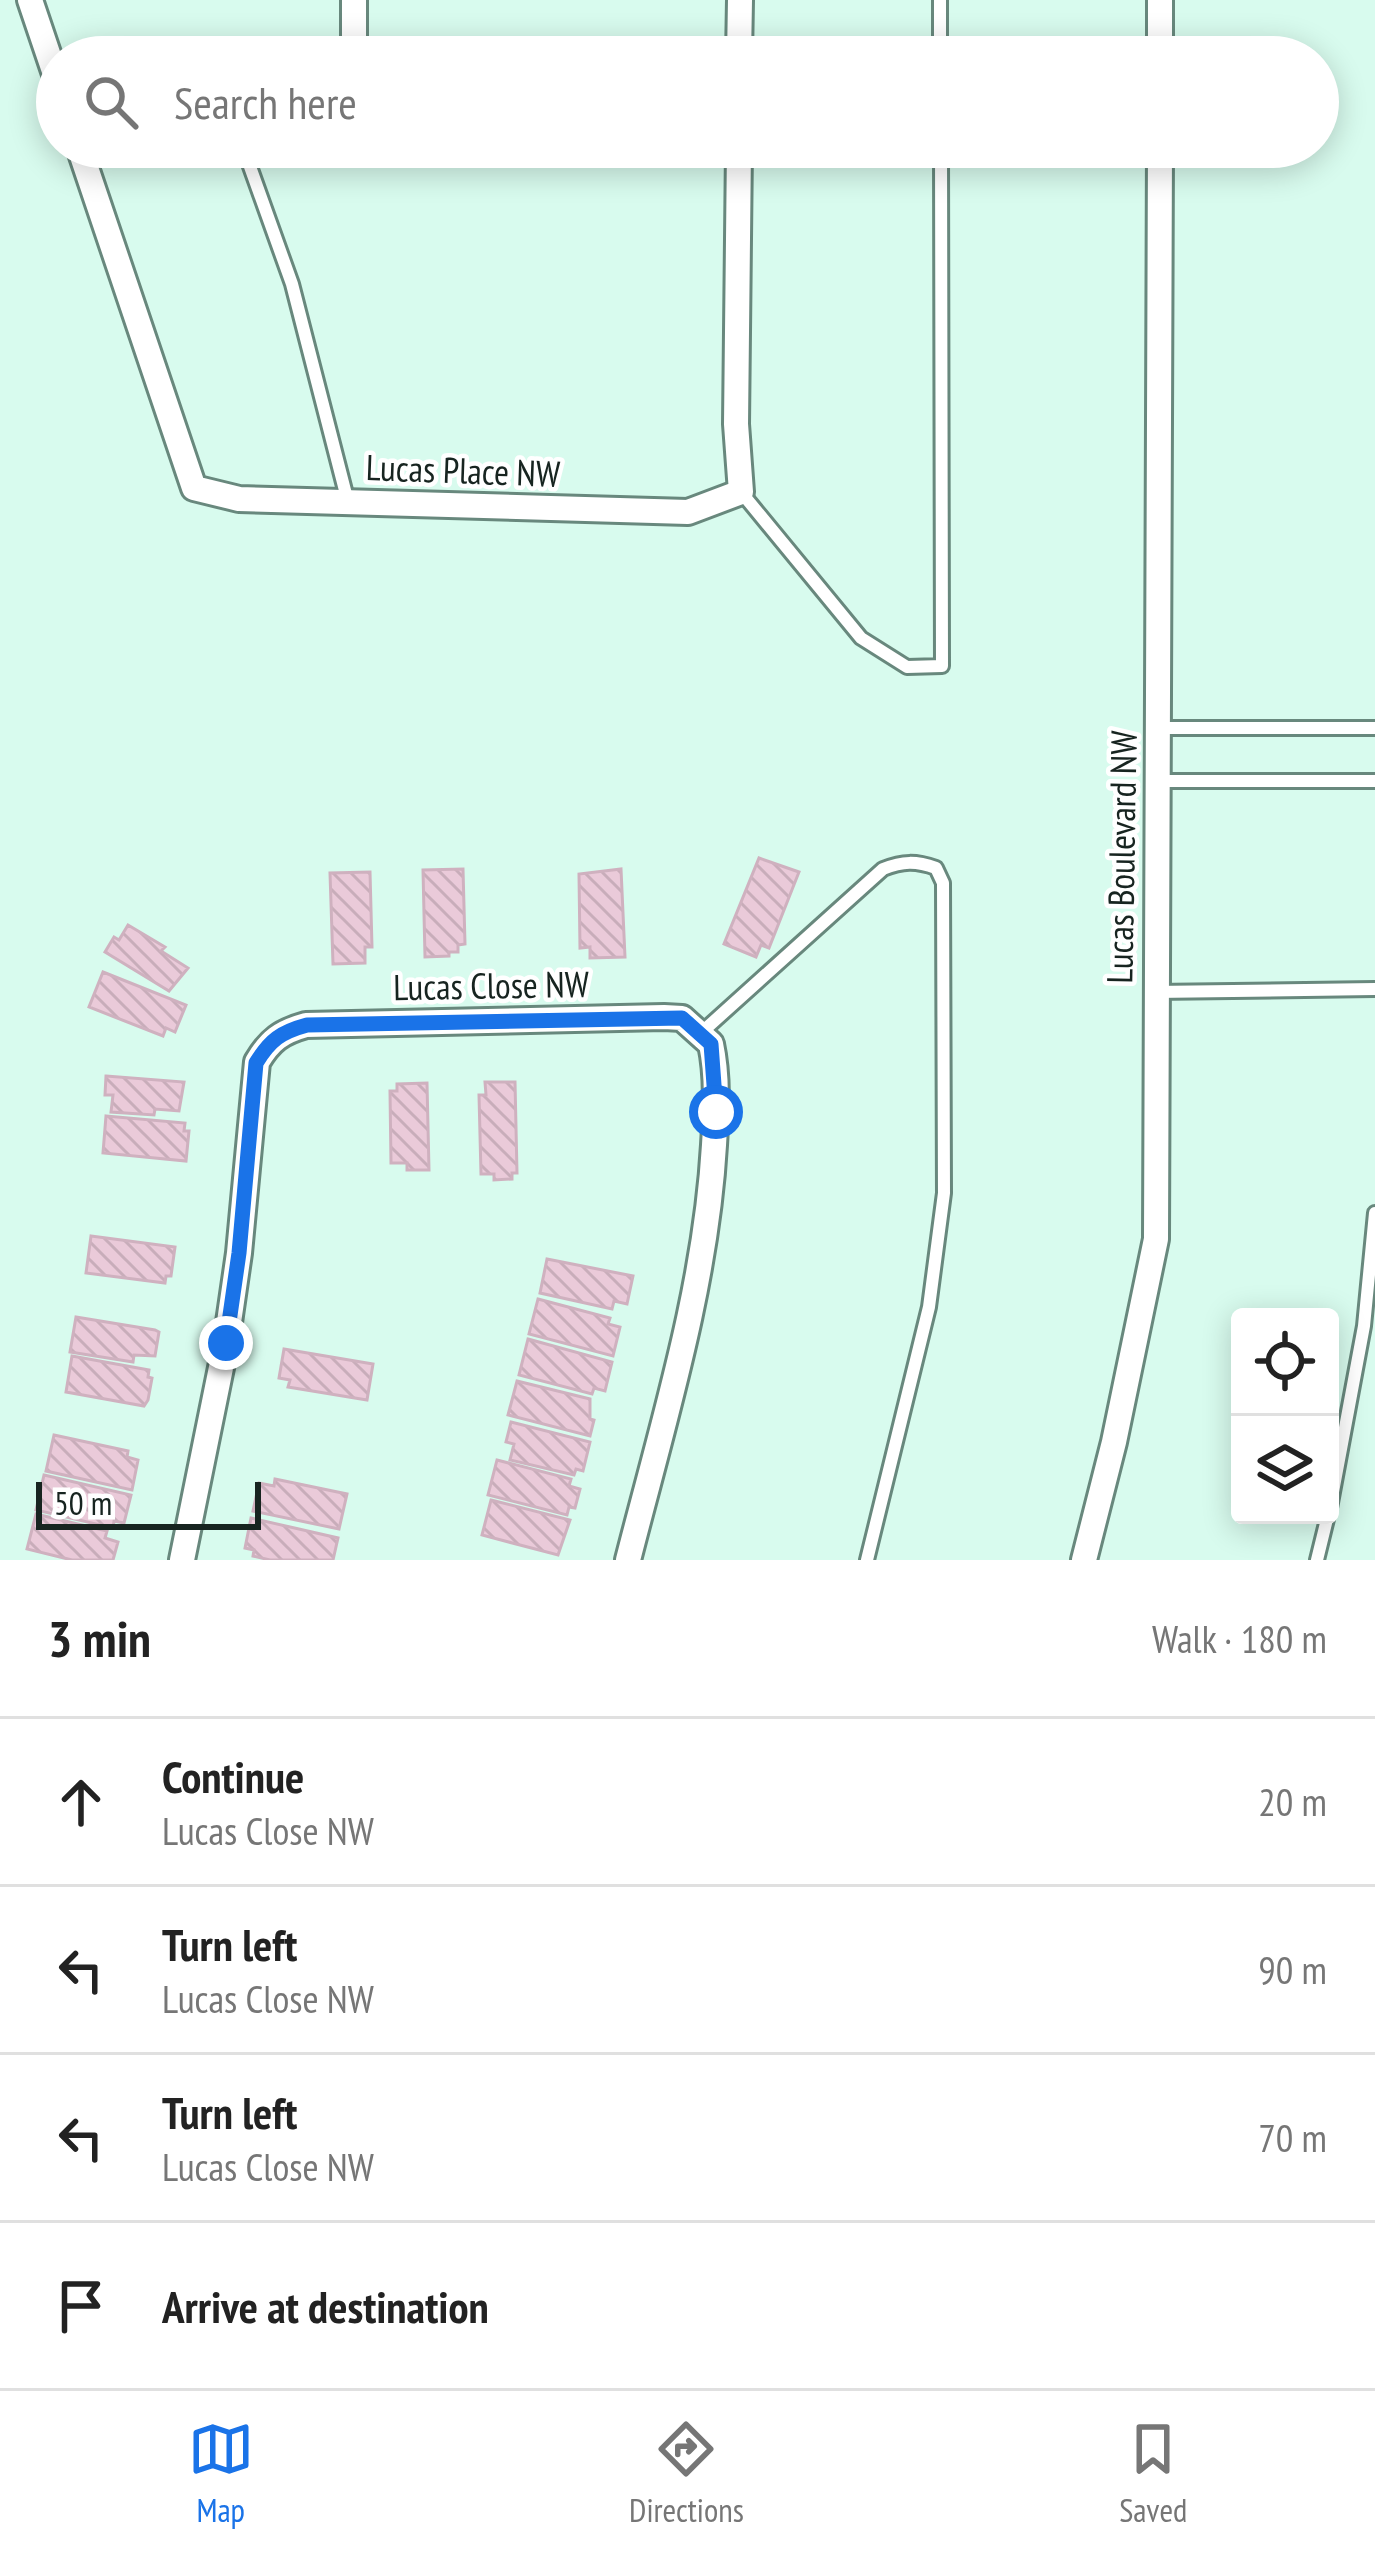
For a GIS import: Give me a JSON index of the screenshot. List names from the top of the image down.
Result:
{
  "streets": {
    "street": ["Lucas Place NW", "Lucas Boulevard NW", "Lucas Close NW"]
  },
  "scale_bar": "50 m",
  "page": {
    "search": "Search here",
    "scale": "50 m",
    "heading": ["3 min", "Walk · 180 m"],
    "list": [
      ["Continue", "Lucas Close NW", "20 m"],
      ["Turn left", "Lucas Close NW", "90 m"],
      ["Turn left", "Lucas Close NW", "70 m"],
      "Arrive at destination"
    ],
    "nav": ["Map", "Directions", "Saved"]
  }
}
